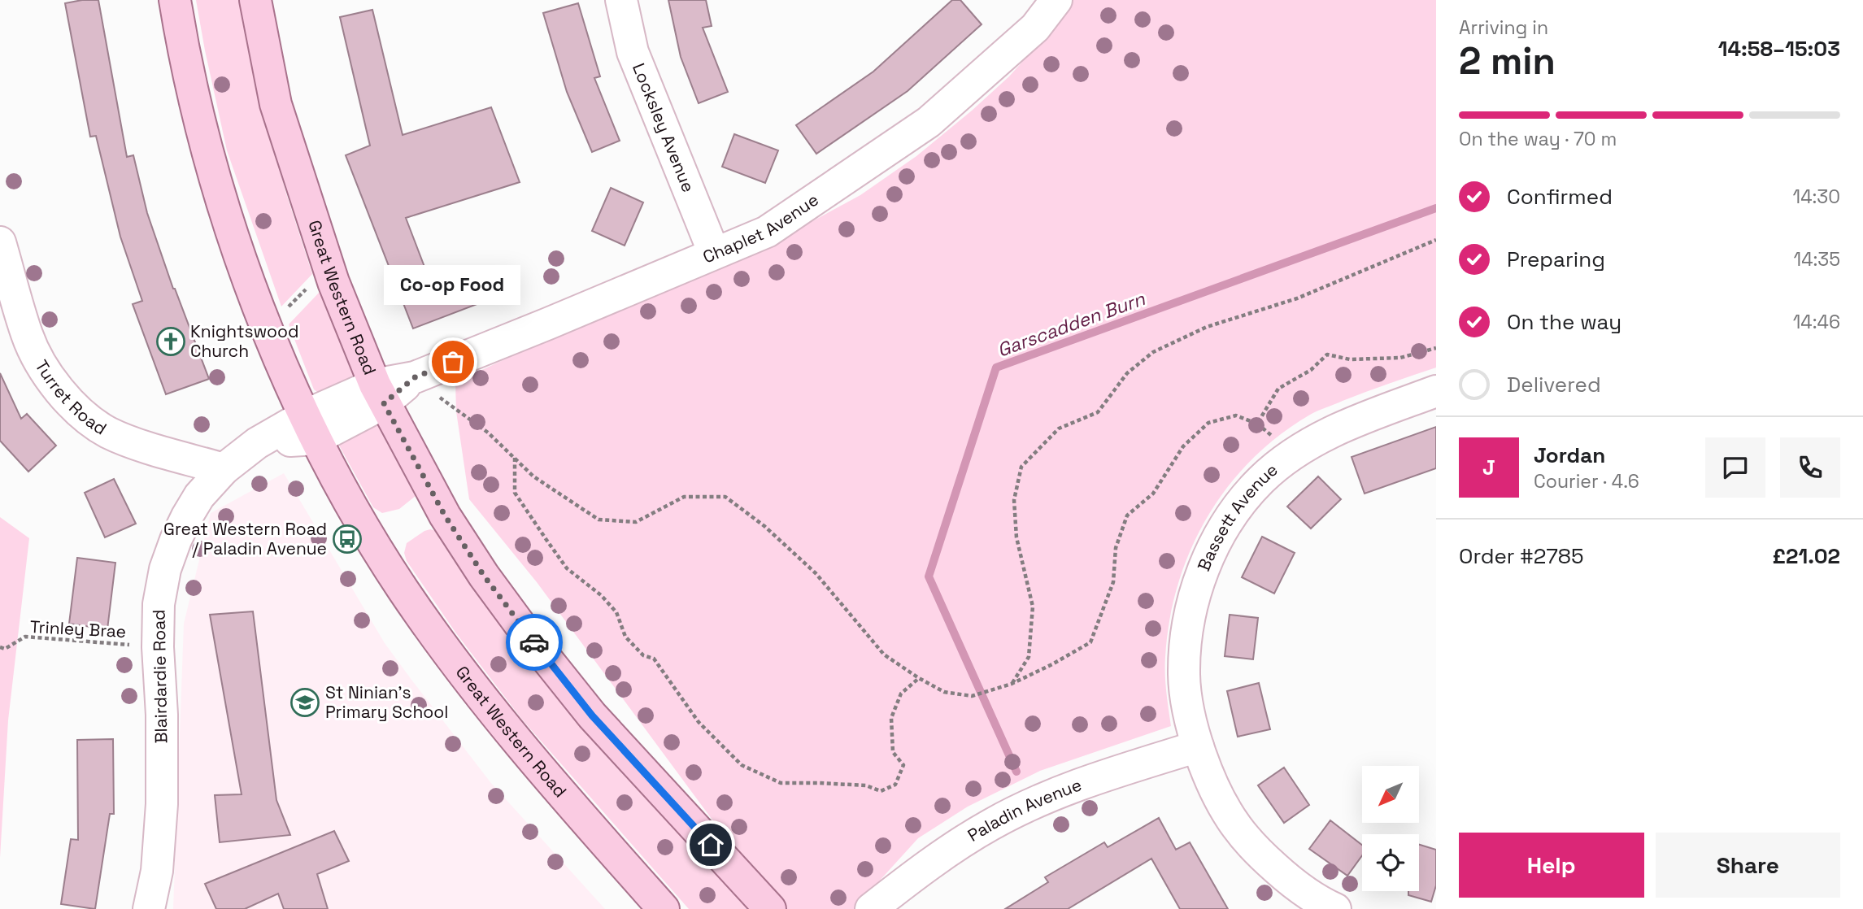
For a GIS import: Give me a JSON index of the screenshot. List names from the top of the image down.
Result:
{
  "streets": {
    "main road": ["Great Western Road"],
    "street": [
      "Locksley Avenue",
      "Chaplet Avenue",
      "Turret Road",
      "Bassett Avenue",
      "Blairdardie Road",
      "Paladin Avenue"
    ],
    "path": ["Trinley Brae"]
  },
  "crossings": [
    ["Locksley Avenue", "Chaplet Avenue"],
    ["Chaplet Avenue", "Great Western Road"],
    ["Chaplet Avenue", "Blairdardie Road"],
    ["Great Western Road", "Blairdardie Road"],
    ["Turret Road", "Blairdardie Road"],
    ["Bassett Avenue", "Paladin Avenue"],
    ["Trinley Brae", "Blairdardie Road"]
  ],
  "water": ["Garscadden Burn"],
  "places": {
    "church": ["Knightswood Church"],
    "other": ["Co-op Food"],
    "bus stop": ["Great Western Road / Paladin Avenue"],
    "school or university": ["St Ninian's Primary School"]
  },
  "north": "bottom left",
  "page": {
    "heading": ["2 min", "Arriving in", "14:58–15:03"],
    "panel": [
      "Jordan",
      "Courier · 4.6",
      "Order #2785",
      "£21.02"
    ],
    "bar": "On the way · 70 m",
    "list": [
      ["Confirmed", "14:30"],
      ["Preparing", "14:35"],
      ["On the way", "14:46"],
      "Delivered"
    ],
    "bubble": "Co-op Food",
    "round": "J",
    "buttons": ["Help", "Share"]
  }
}
